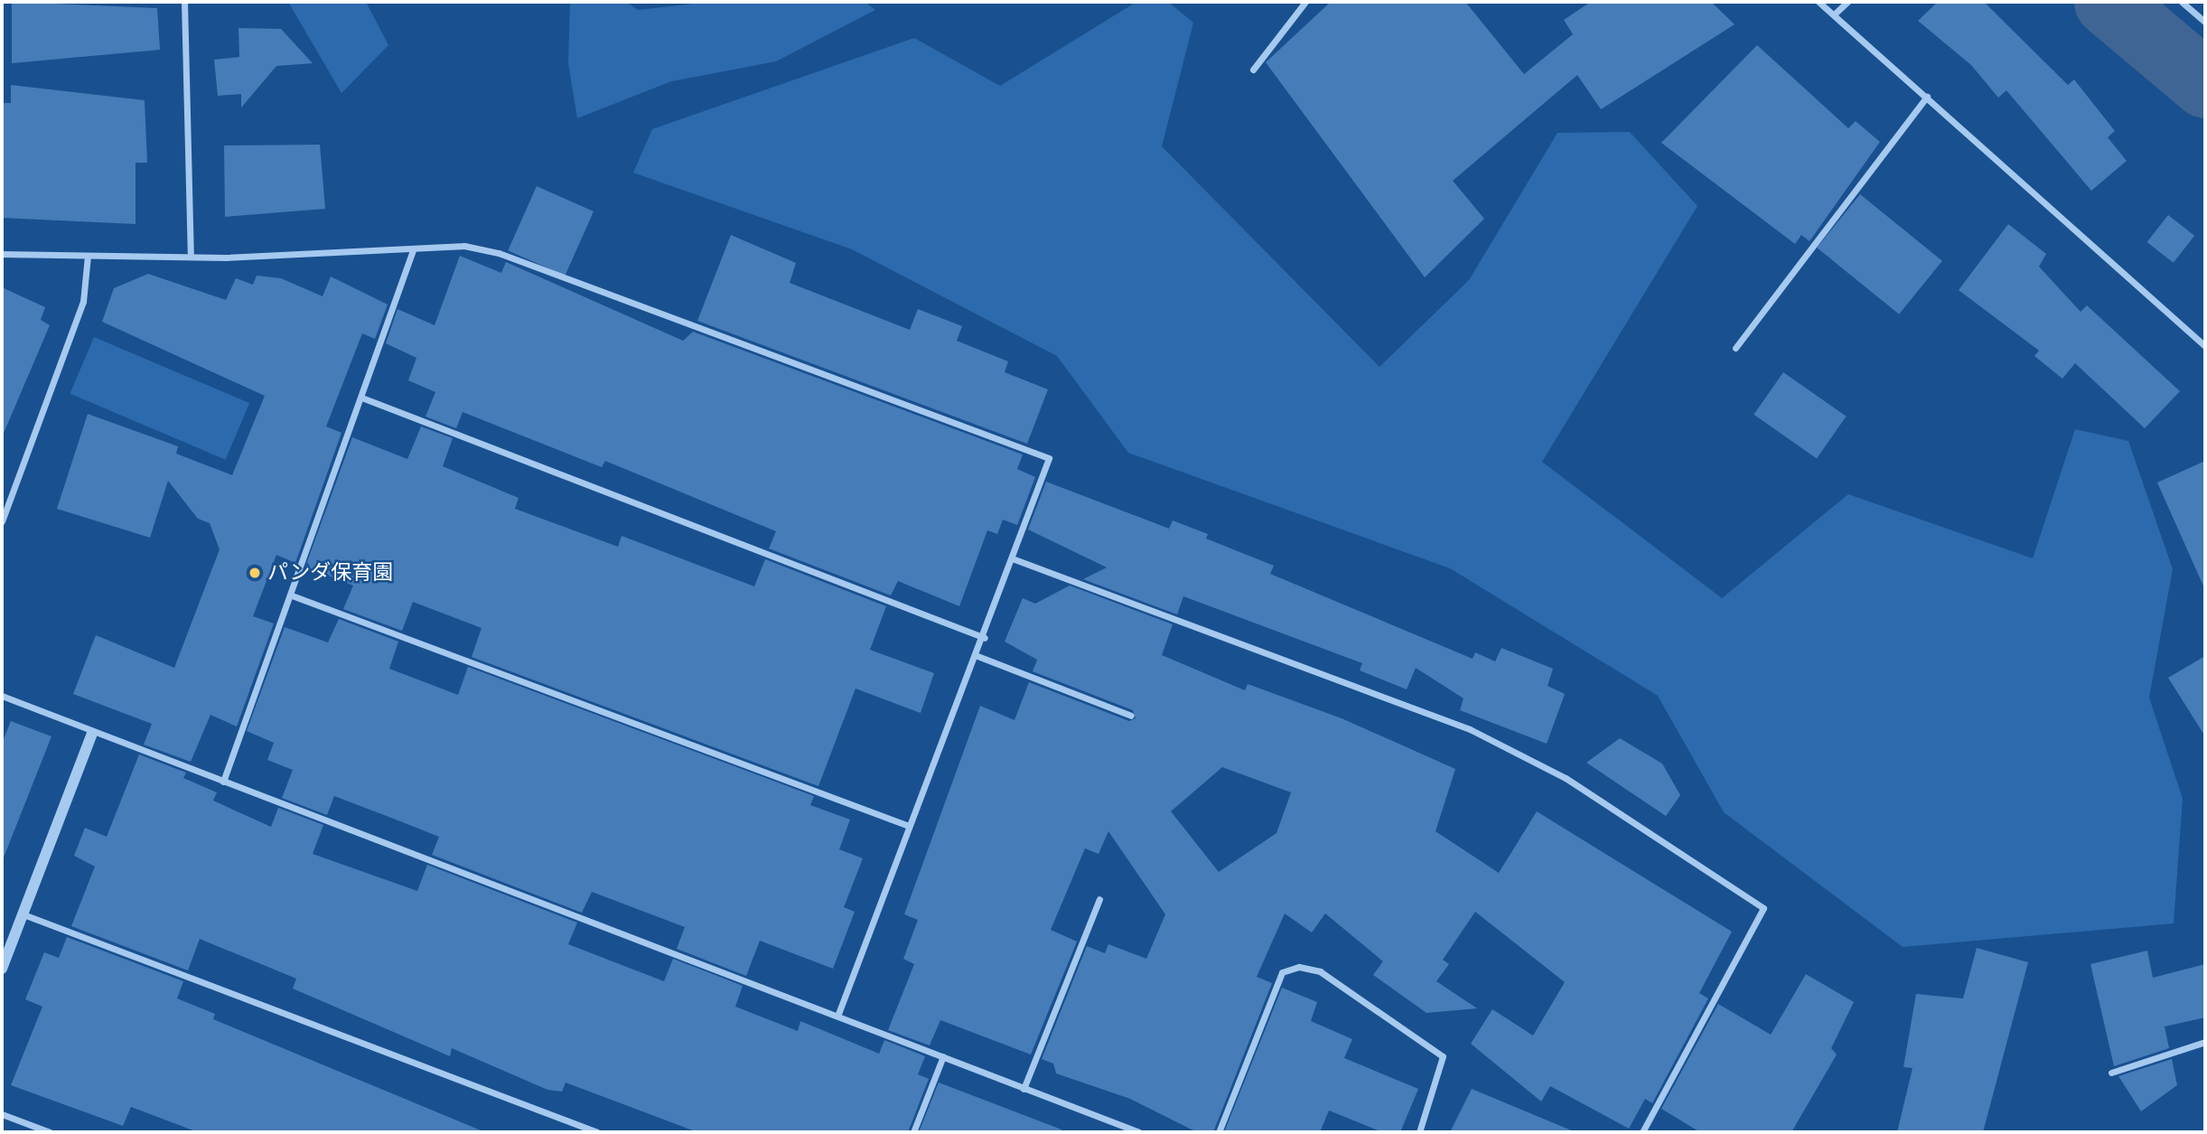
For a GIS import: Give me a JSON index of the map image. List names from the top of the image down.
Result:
{
  "places": ["パンダ保育園"]
}
